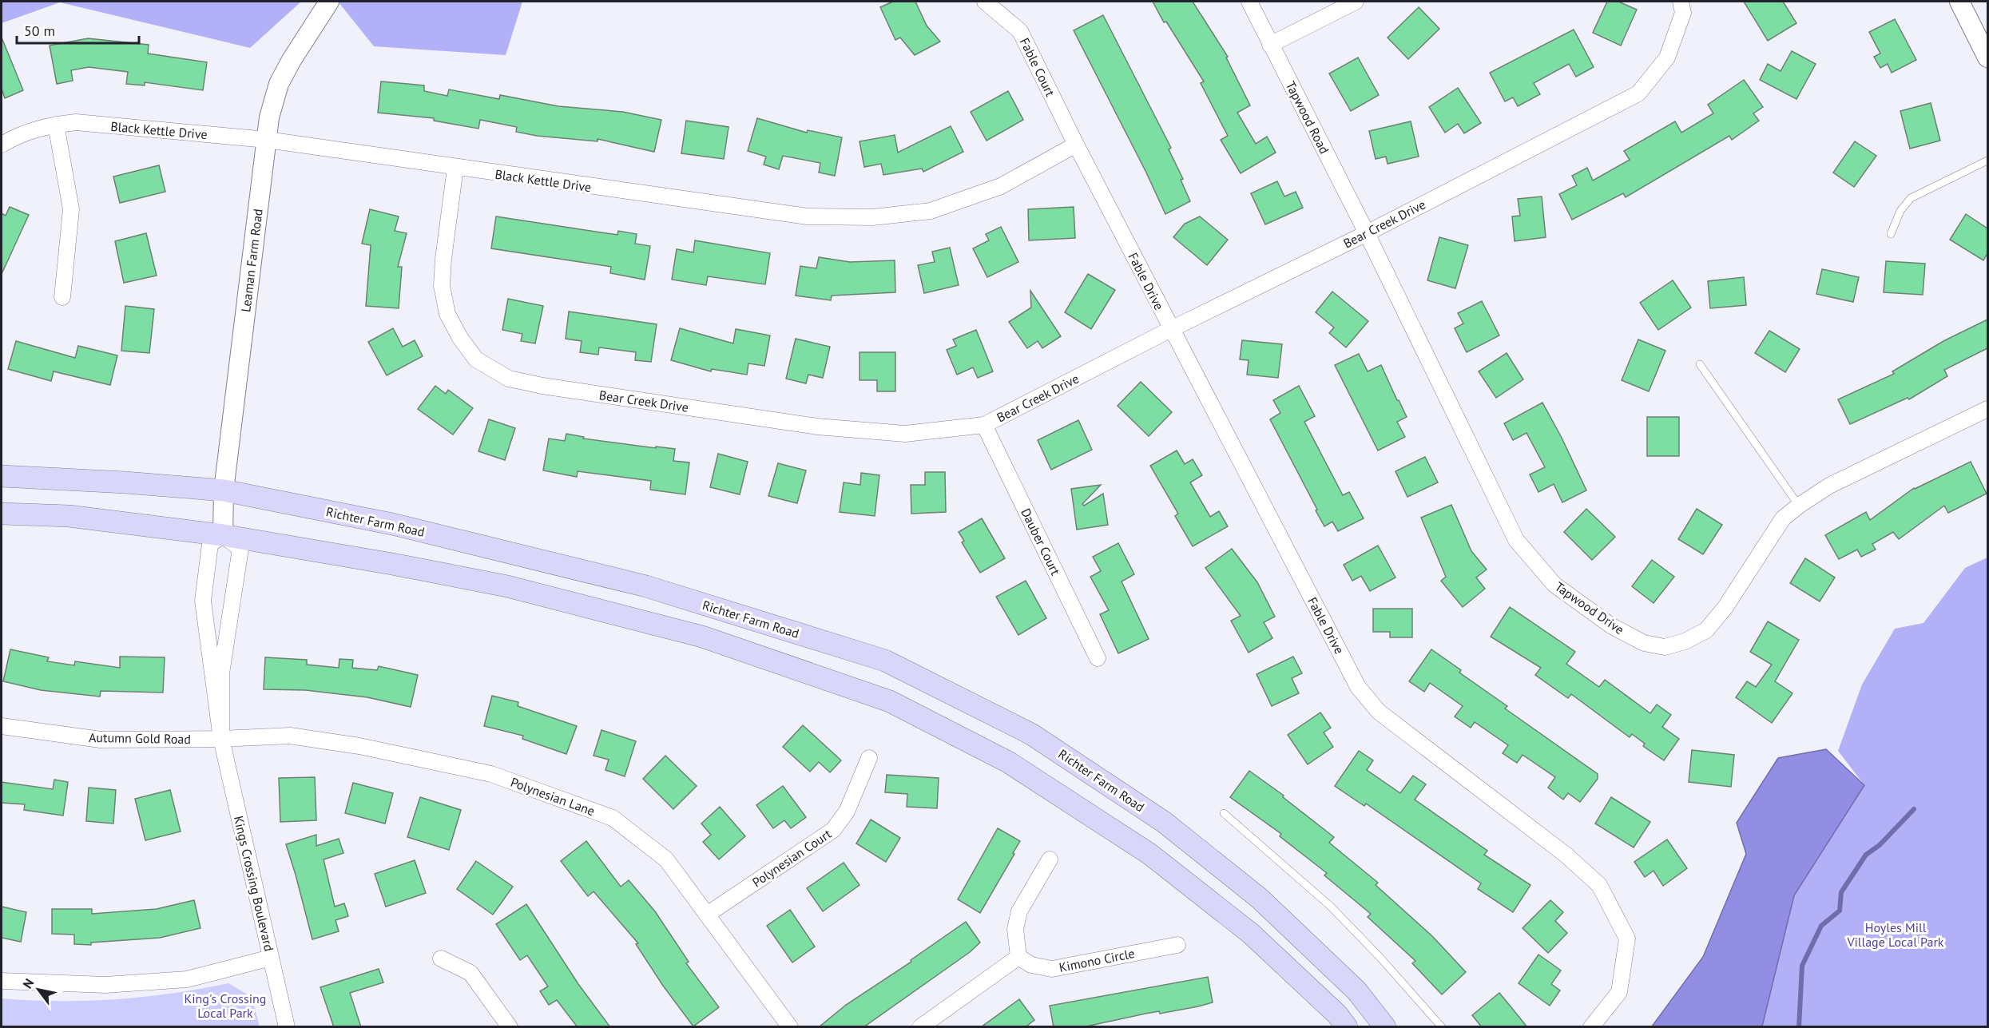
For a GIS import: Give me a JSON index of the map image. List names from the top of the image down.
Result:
{
  "streets": {
    "main road": ["Richter Farm Road"],
    "street": [
      "Fable Court",
      "Tapwood Road",
      "Black Kettle Drive",
      "Bear Creek Drive",
      "Leaman Farm Road",
      "Fable Drive",
      "Dauber Court",
      "Tapwood Drive",
      "Autumn Gold Road",
      "Polynesian Lane",
      "Polynesian Court",
      "Kings Crossing Boulevard",
      "Kimono Circle"
    ]
  },
  "crossings": [
    ["Fable Court", "Black Kettle Drive"],
    ["Fable Court", "Fable Drive"],
    ["Tapwood Road", "Bear Creek Drive"],
    ["Tapwood Road", "Tapwood Drive"],
    ["Black Kettle Drive", "Bear Creek Drive"],
    ["Black Kettle Drive", "Leaman Farm Road"],
    ["Black Kettle Drive", "Fable Drive"],
    ["Bear Creek Drive", "Fable Drive"],
    ["Bear Creek Drive", "Dauber Court"],
    ["Bear Creek Drive", "Tapwood Drive"],
    ["Leaman Farm Road", "Richter Farm Road"],
    ["Leaman Farm Road", "Kings Crossing Boulevard"],
    ["Autumn Gold Road", "Polynesian Lane"],
    ["Autumn Gold Road", "Kings Crossing Boulevard"],
    ["Polynesian Lane", "Polynesian Court"],
    ["Polynesian Lane", "Kings Crossing Boulevard"]
  ],
  "parks": ["Hoyles Mill Village Local Park", "King's Crossing Local Park"],
  "scale_bar": "50 m",
  "north": "top left"
}
